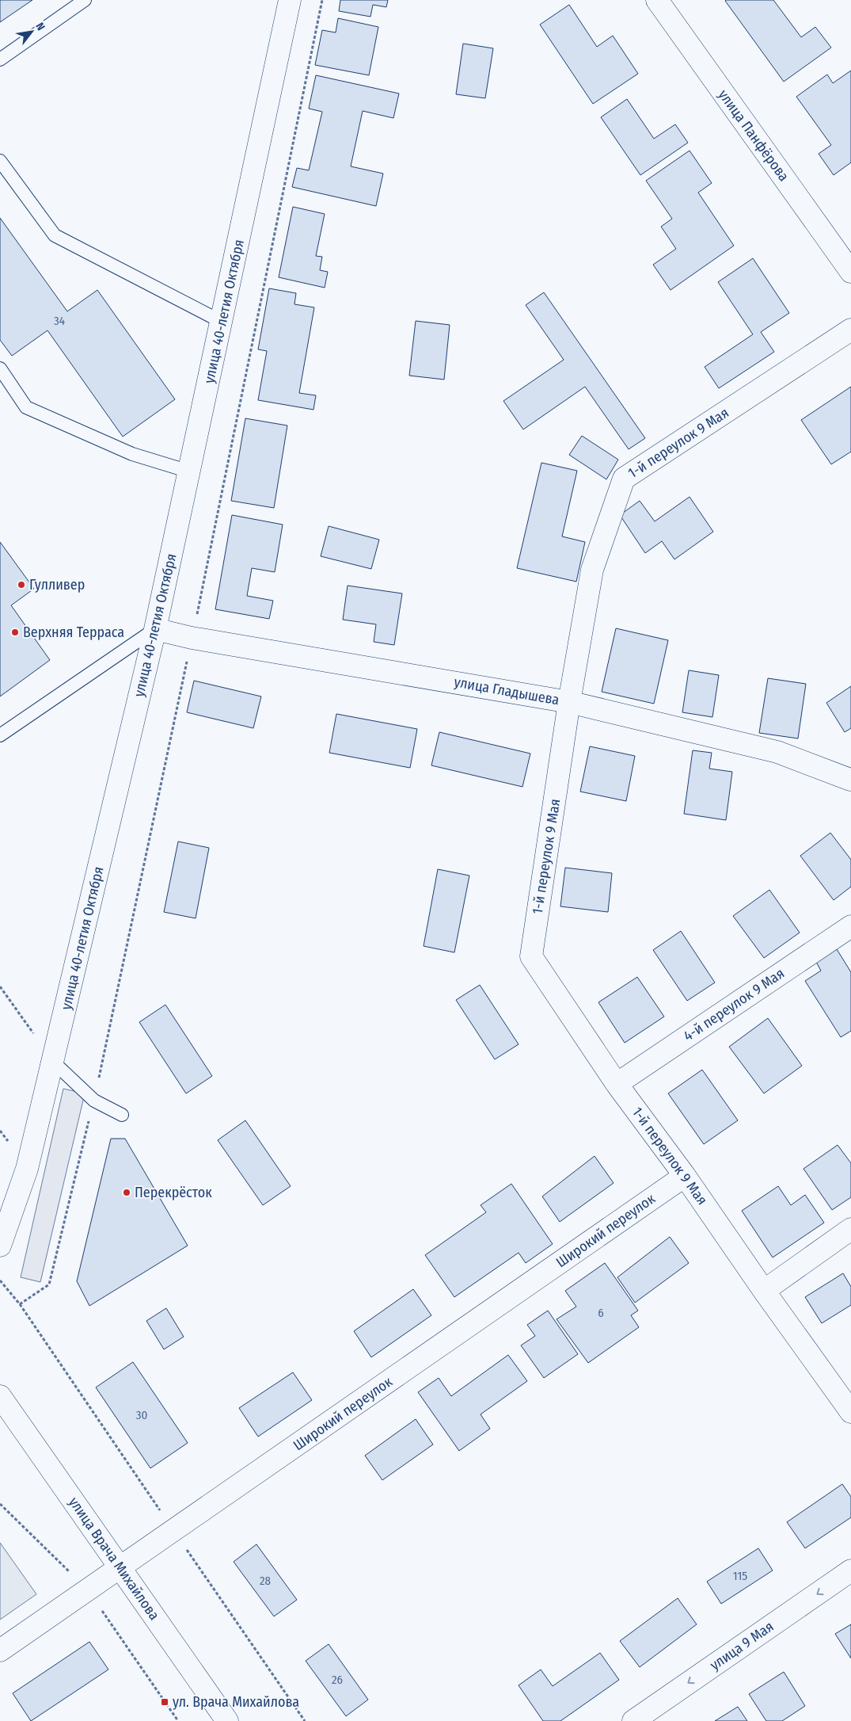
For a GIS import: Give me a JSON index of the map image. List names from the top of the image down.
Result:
{
  "streets": {
    "street": [
      "улица Панфёрова",
      "улица 40-летия Октября",
      "1-й переулок 9 Мая",
      "улица Гладышева",
      "4-й переулок 9 Мая",
      "Широкий переулок",
      "улица Врача Михайлова",
      "улица 9 Мая"
    ]
  },
  "crossings": [
    ["улица 40-летия Октября", "улица Гладышева"],
    ["1-й переулок 9 Мая", "улица Гладышева"],
    ["1-й переулок 9 Мая", "4-й переулок 9 Мая"],
    ["1-й переулок 9 Мая", "Широкий переулок"],
    ["Широкий переулок", "улица Врача Михайлова"]
  ],
  "one_way": ["улица 9 Мая"],
  "places": {
    "other": ["Гулливер", "Верхняя Терраса", "Перекрёсток"],
    "transit": ["ул. Врача Михайлова"]
  },
  "house_numbers": [
    "34",
    "6",
    "30",
    "115",
    "28",
    "26"
  ],
  "north": "top right"
}
